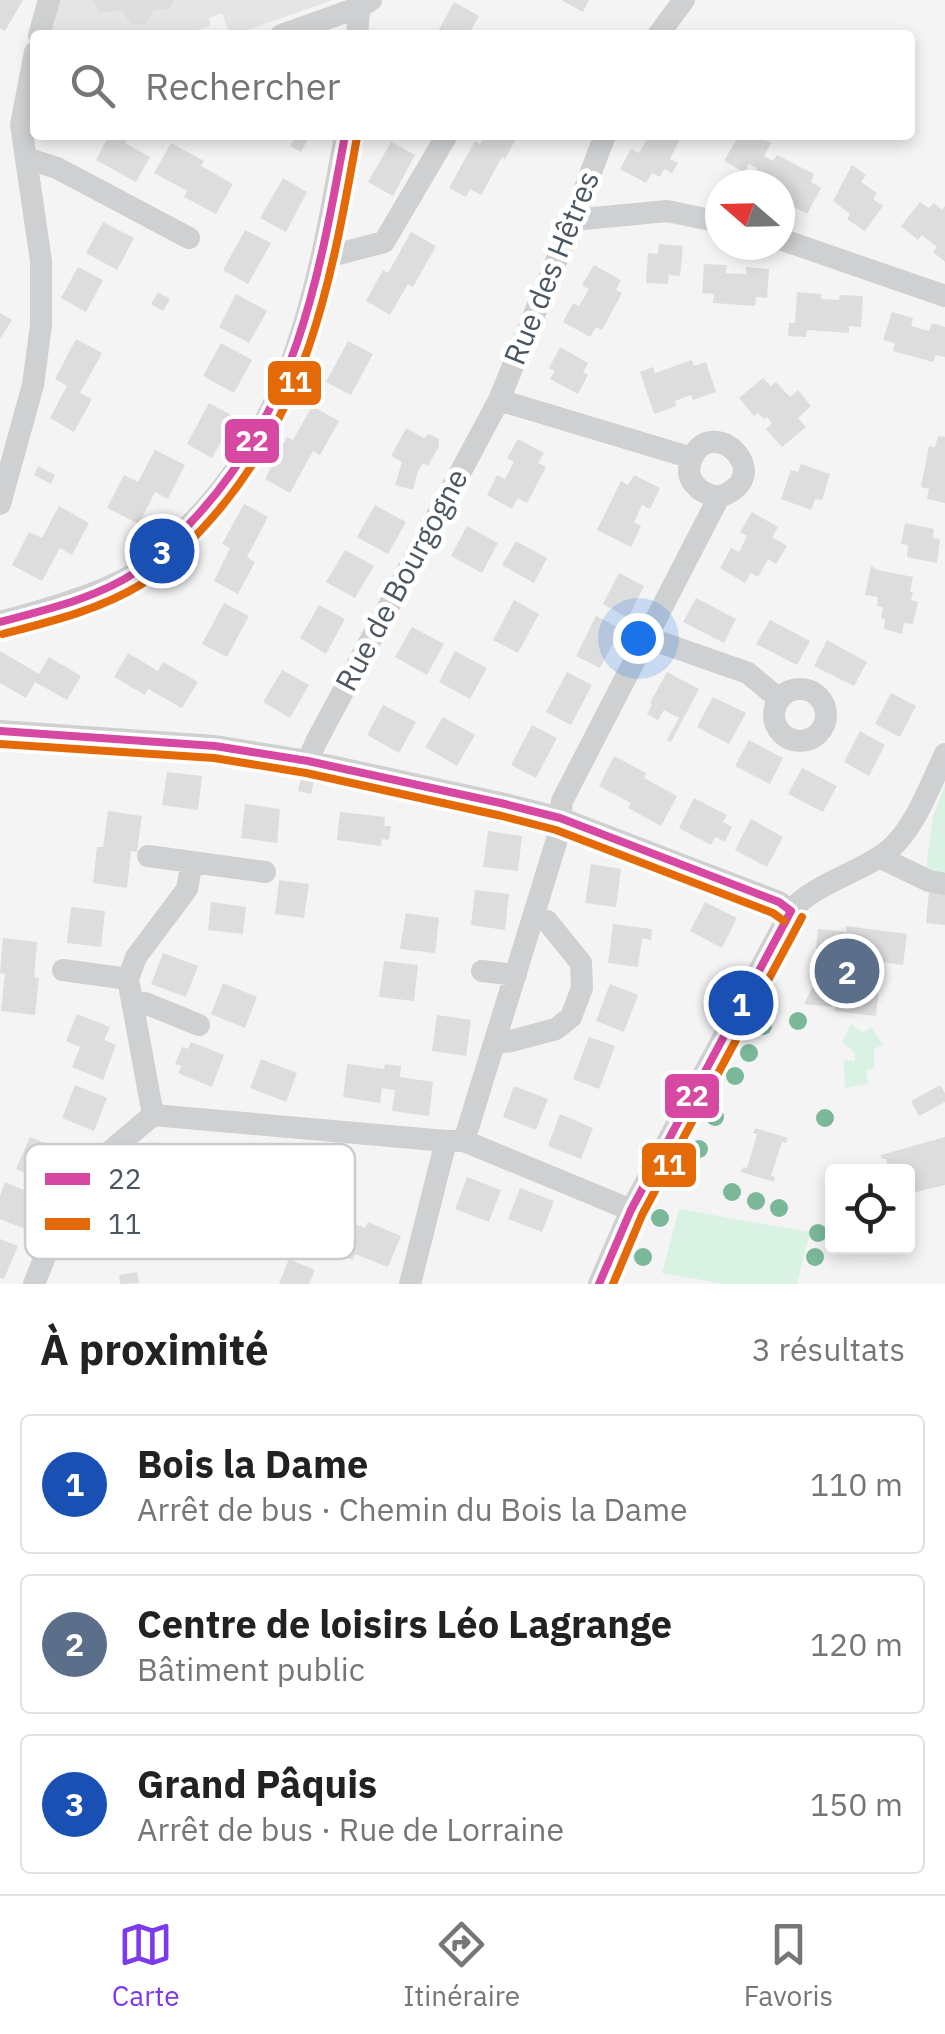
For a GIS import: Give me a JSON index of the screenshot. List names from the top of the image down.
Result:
{
  "streets": {
    "street": ["Rue des Hêtres", "Rue de Bourgogne"]
  },
  "crossings": [
    ["Rue des Hêtres", "Rue de Bourgogne"]
  ],
  "lines": ["transit line 22", "transit line 11"],
  "legend": ["22", "11"],
  "north": "left",
  "page": {
    "search": "Rechercher",
    "pins": ["3", "2", "1"],
    "heading": ["À proximité", "3 résultats"],
    "list": [
      {
        "mark": "1",
        "name": "Bois la Dame",
        "note": "Arrêt de bus · Chemin du Bois la Dame",
        "value": "110 m"
      },
      {
        "mark": "2",
        "name": "Centre de loisirs Léo Lagrange",
        "note": "Bâtiment public",
        "value": "120 m"
      },
      {
        "mark": "3",
        "name": "Grand Pâquis",
        "note": "Arrêt de bus · Rue de Lorraine",
        "value": "150 m"
      }
    ],
    "nav": ["Carte", "Itinéraire", "Favoris"]
  }
}
